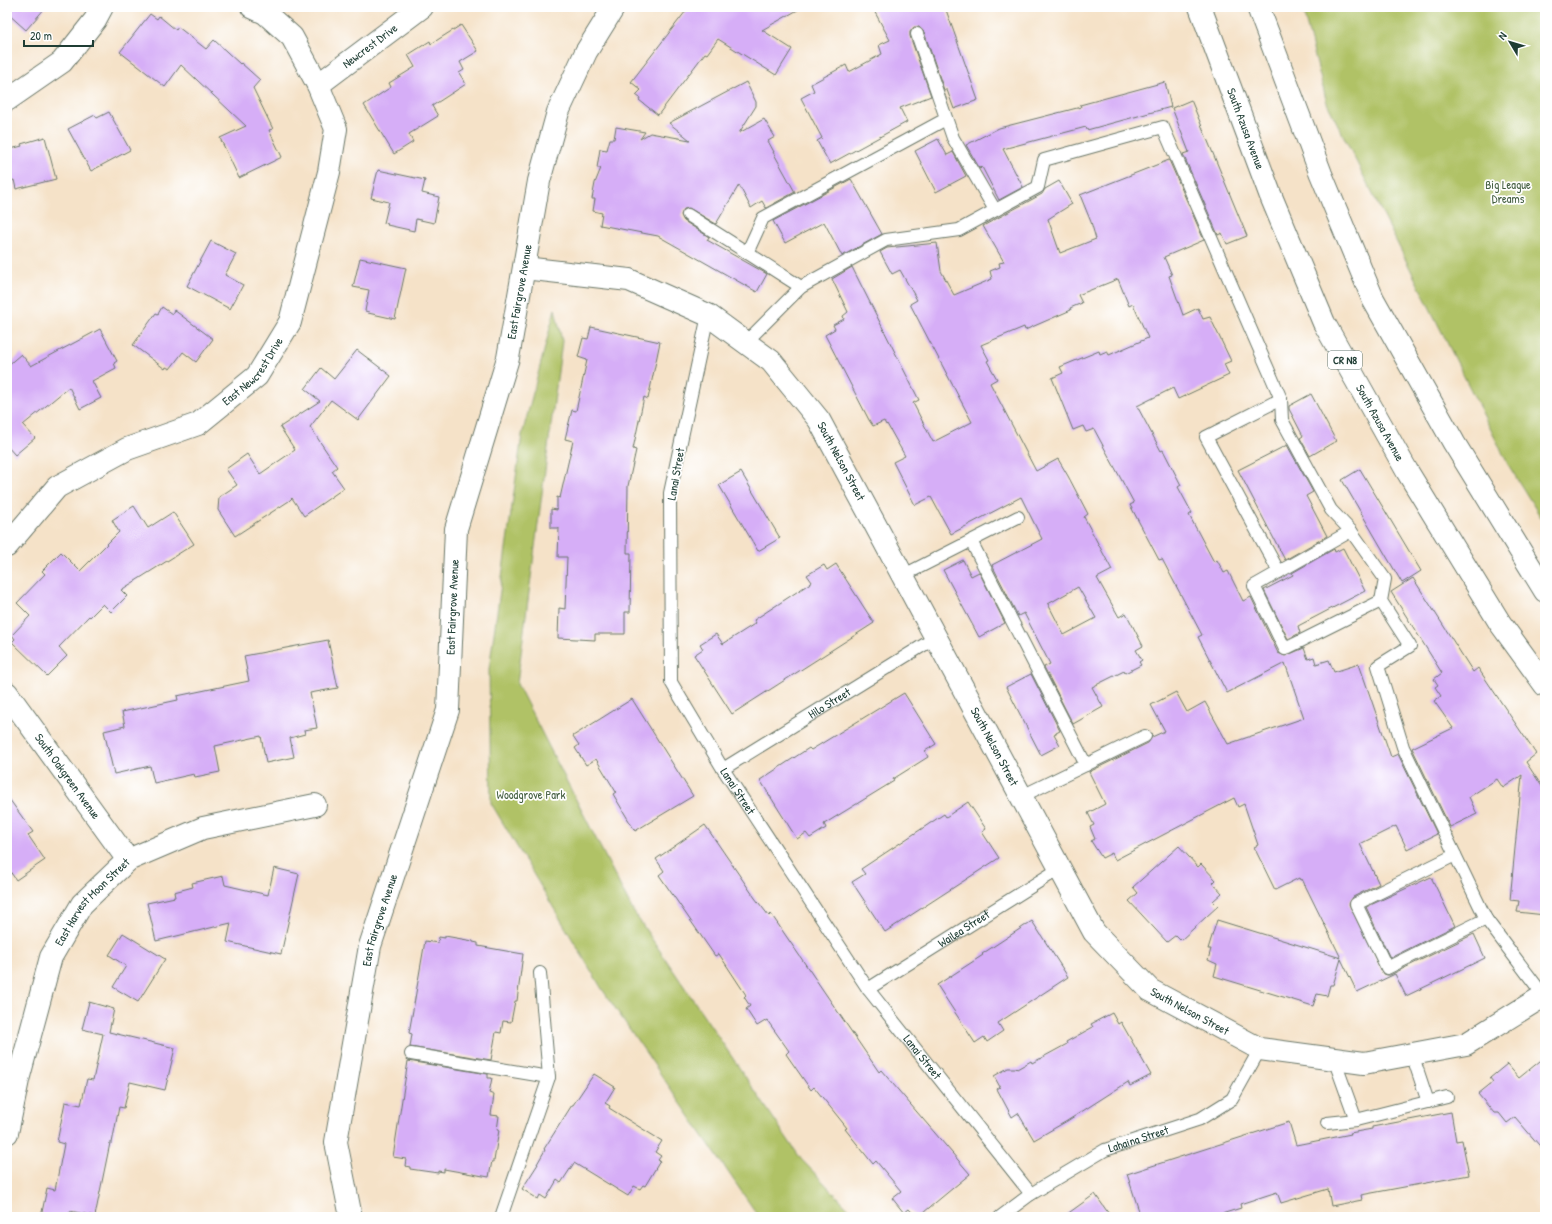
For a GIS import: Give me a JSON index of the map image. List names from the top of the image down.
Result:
{
  "streets": {
    "street": [
      "Newcrest Drive",
      "South Azusa Avenue",
      "East Fairgrove Avenue",
      "CR N8",
      "East Newcrest Drive",
      "South Nelson Street",
      "South Oakgreen Avenue",
      "East Harvest Moon Street"
    ],
    "lane": [
      "Lanai Street",
      "Hilo Street",
      "Wailea Street",
      "Lahaina Street"
    ]
  },
  "crossings": [
    ["Newcrest Drive", "East Newcrest Drive"],
    ["East Fairgrove Avenue", "South Nelson Street"],
    ["South Nelson Street", "Lanai Street"],
    ["South Nelson Street", "Hilo Street"],
    ["South Nelson Street", "Wailea Street"],
    ["South Nelson Street", "Lahaina Street"],
    ["Lanai Street", "Hilo Street"],
    ["Lanai Street", "Wailea Street"],
    ["Lanai Street", "Lahaina Street"],
    ["South Oakgreen Avenue", "East Harvest Moon Street"]
  ],
  "parks": ["Big League Dreams", "Woodgrove Park"],
  "scale_bar": "20 m",
  "north": "top left"
}
